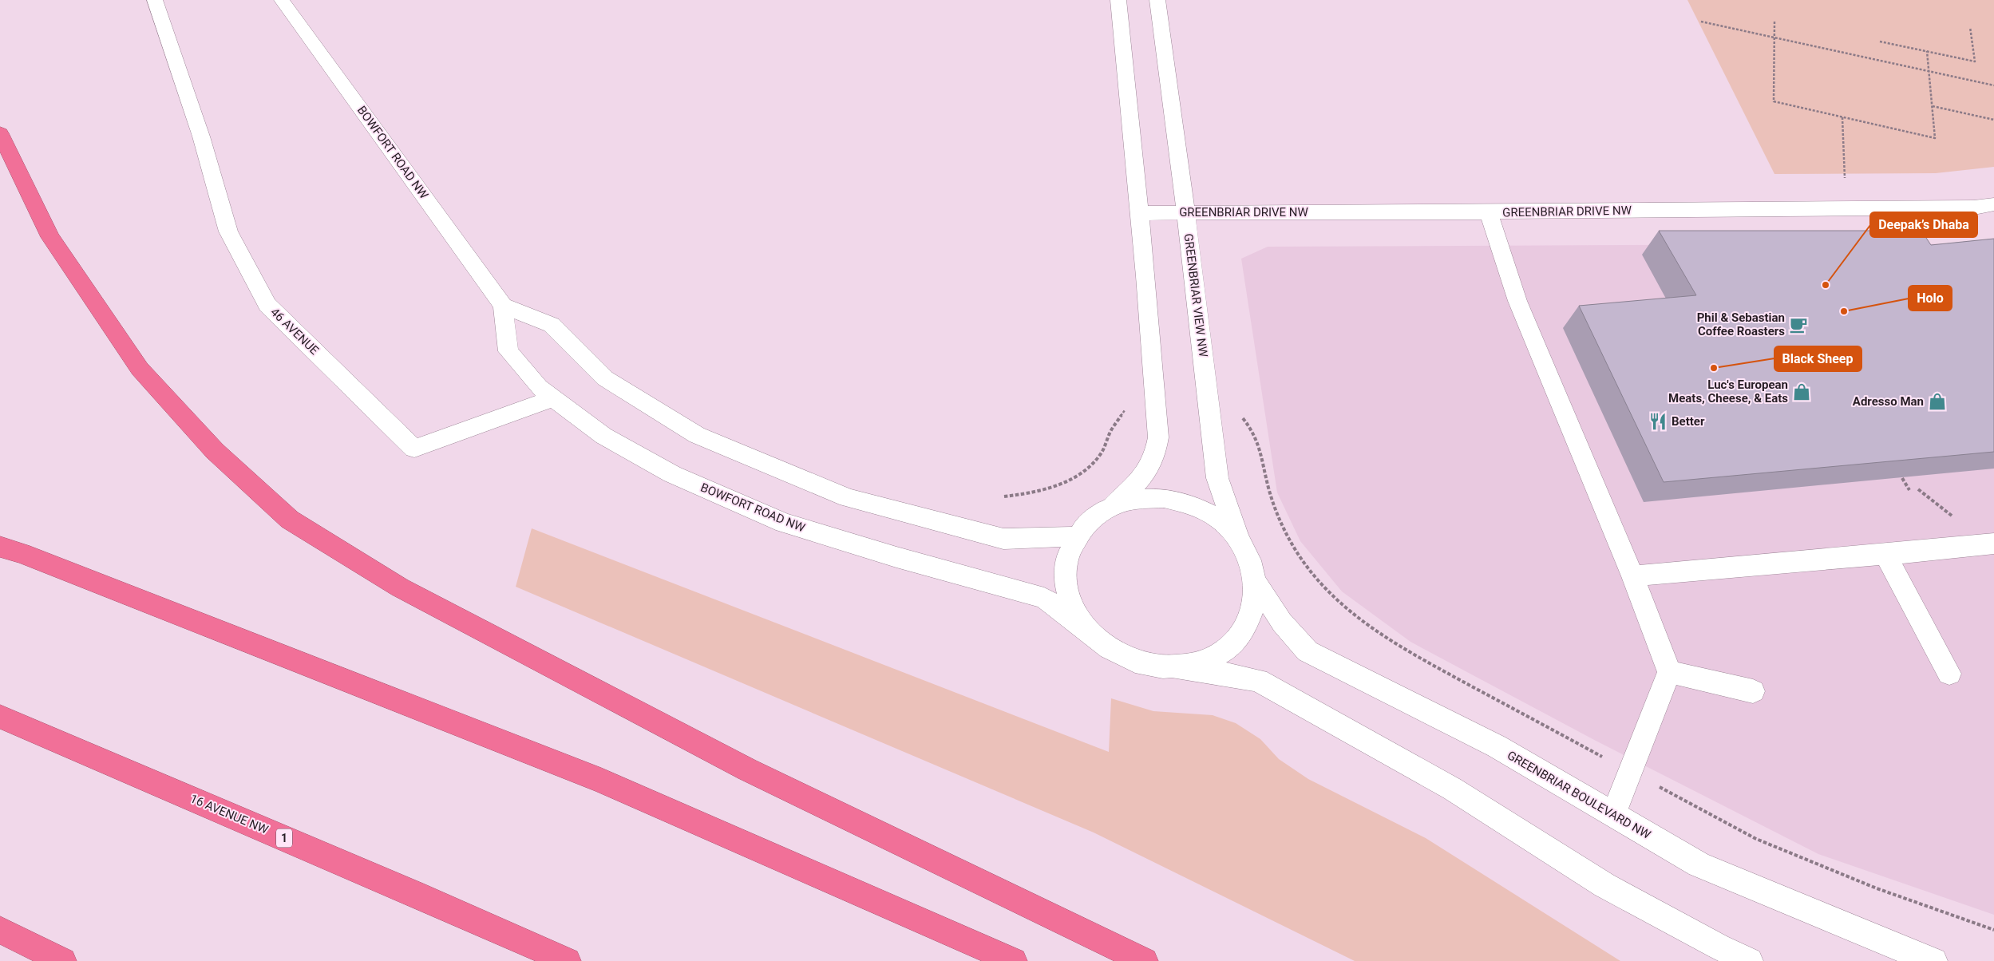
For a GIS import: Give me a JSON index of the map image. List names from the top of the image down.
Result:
{
  "streets": {
    "highway": ["16 AVENUE NW", "1"],
    "street": [
      "BOWFORT ROAD NW",
      "GREENBRIAR DRIVE NW",
      "GREENBRIAR VIEW NW",
      "46 AVENUE",
      "GREENBRIAR BOULEVARD NW"
    ]
  },
  "crossings": [
    ["BOWFORT ROAD NW", "46 AVENUE"],
    ["GREENBRIAR DRIVE NW", "GREENBRIAR VIEW NW"]
  ],
  "places": {
    "other": ["Deepak’s Dhaba", "Holo", "Black Sheep"],
    "cafe": ["Phil & Sebastian Coffee Roasters"],
    "shop": ["Luc's European Meats, Cheese, & Eats", "Adresso Man"],
    "restaurant": ["Better"]
  }
}
